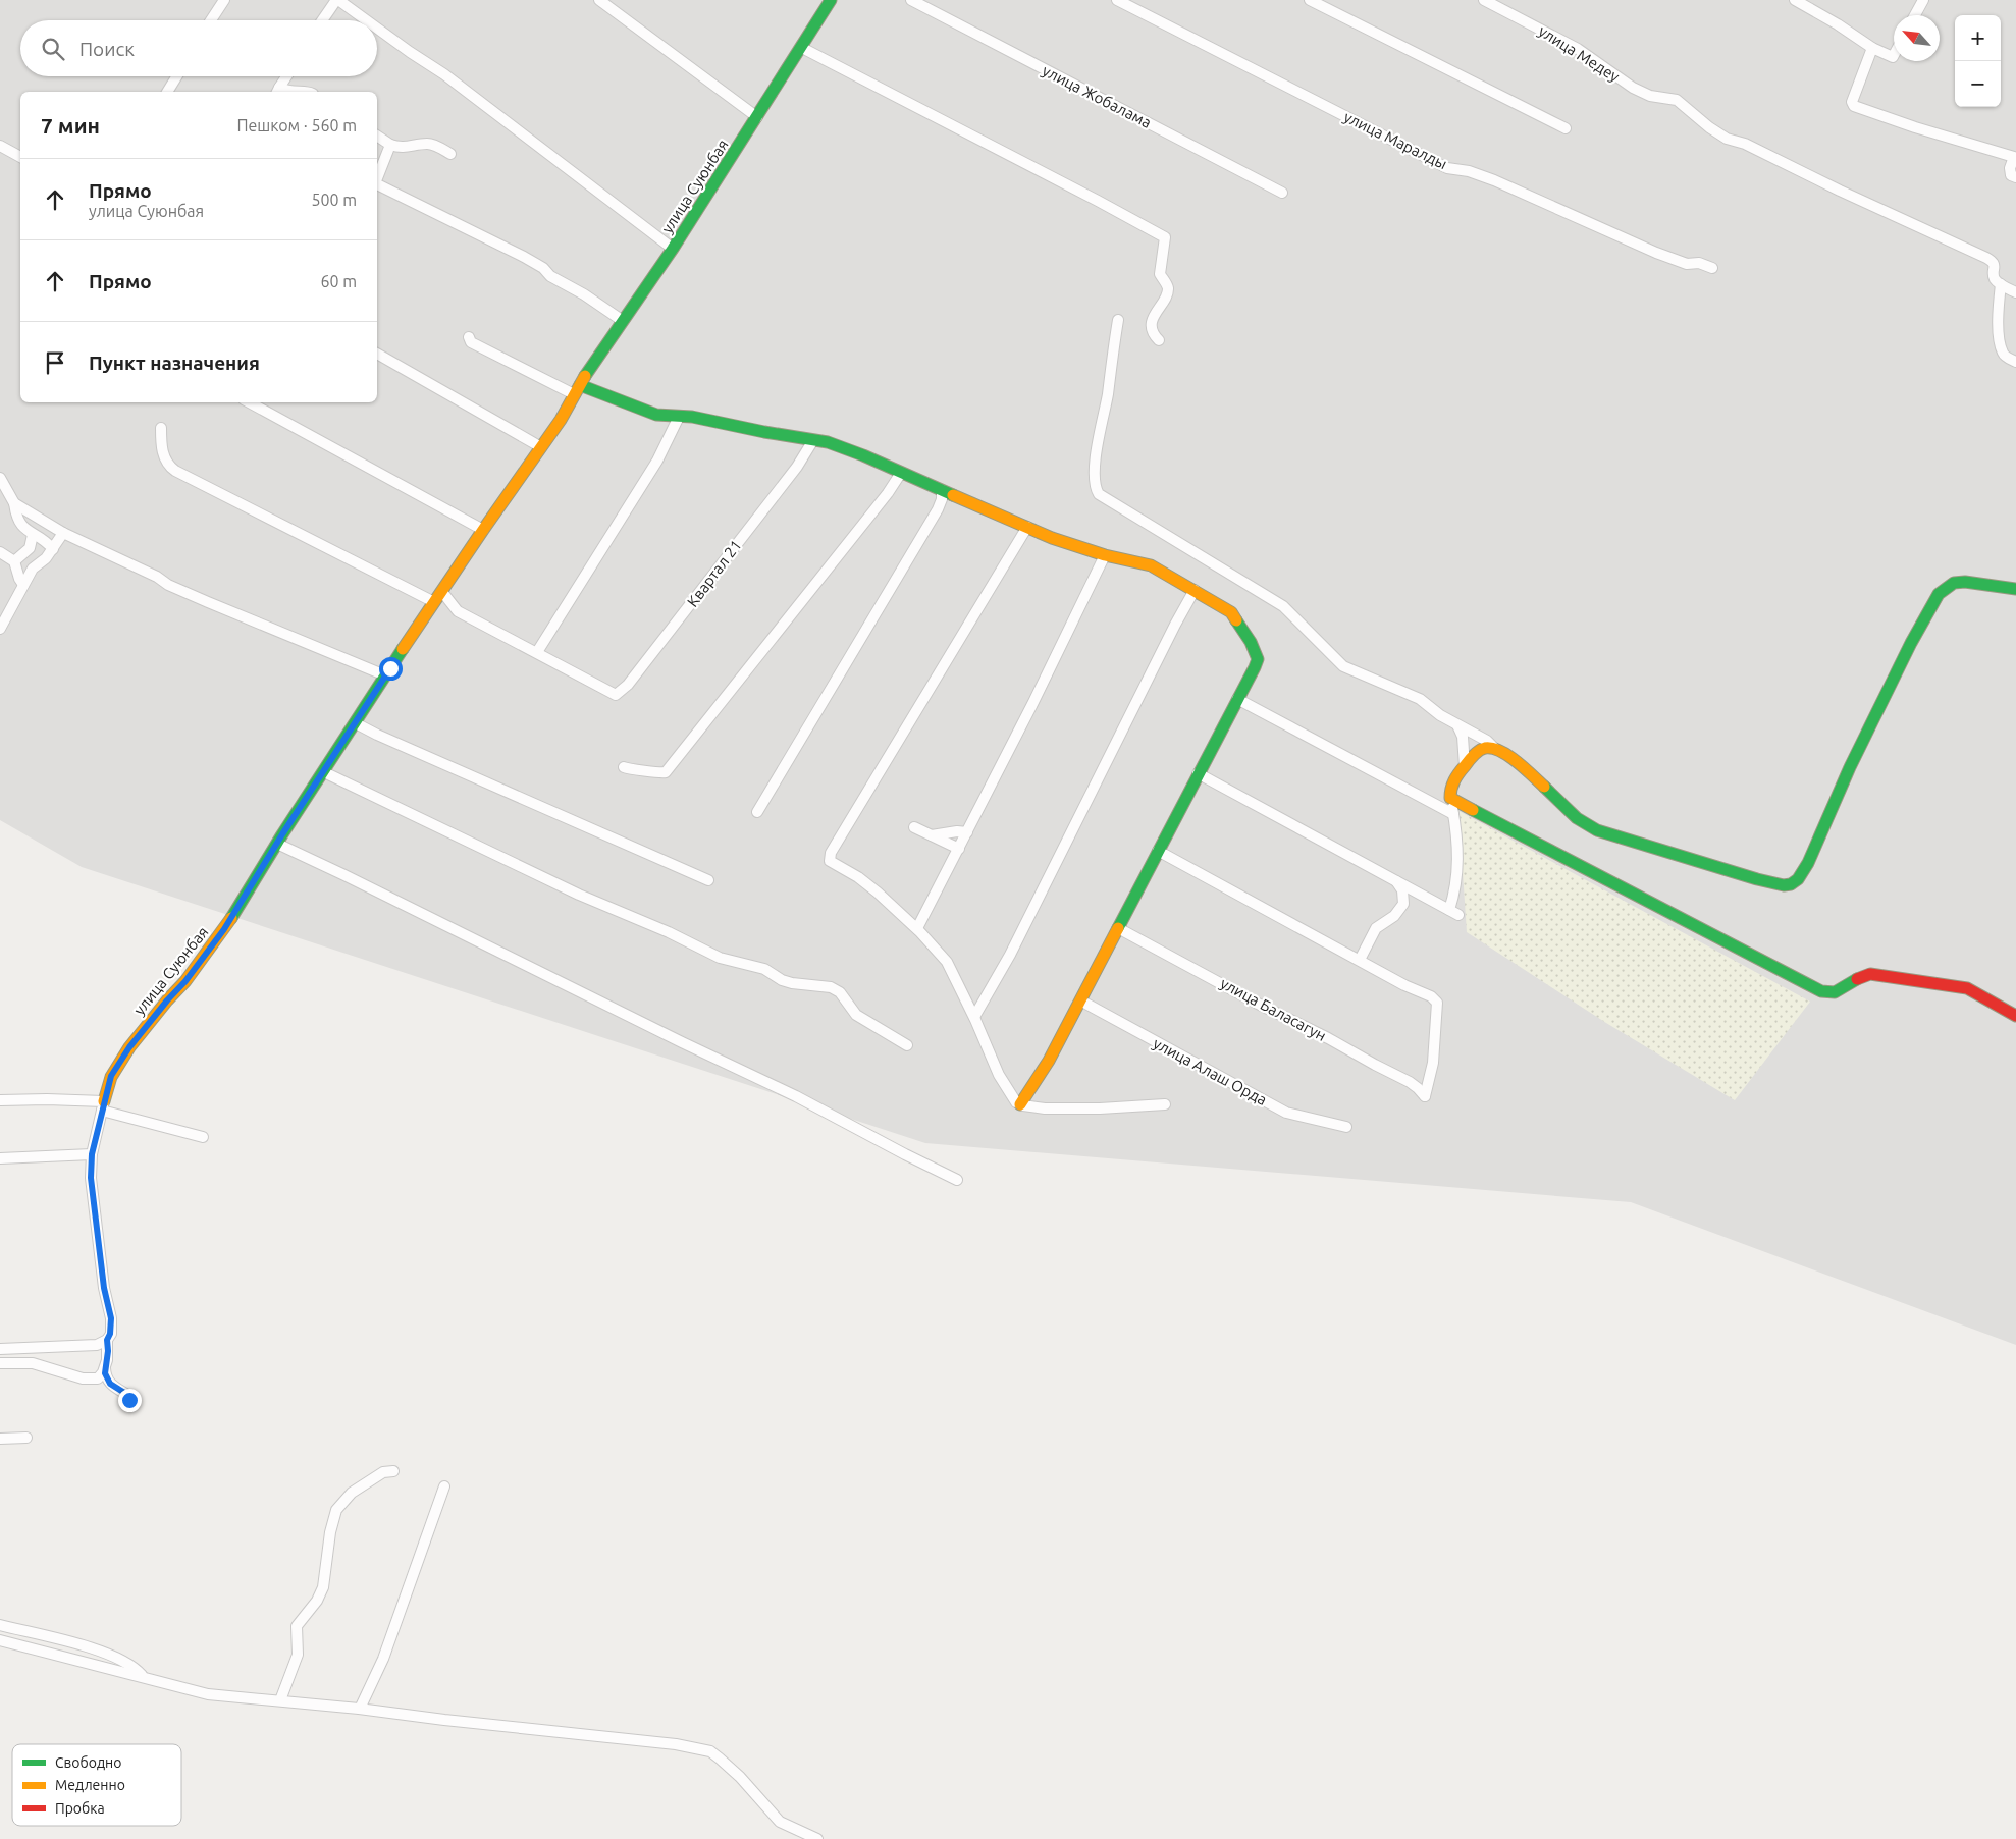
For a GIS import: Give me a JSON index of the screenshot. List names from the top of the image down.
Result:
{
  "streets": {
    "street": [
      "улица Медеу",
      "улица Жобалама",
      "улица Маралды",
      "улица Суюнбая",
      "Квартал 21",
      "улица Баласагун",
      "улица Алаш Орда"
    ]
  },
  "legend": ["Свободно", "Медленно", "Пробка"],
  "north": "top left",
  "page": {
    "map_buttons": ["+", "−"],
    "search": "Поиск",
    "heading": ["7 мин", "Пешком · 560 m"],
    "list": [
      ["Прямо", "улица Суюнбая", "500 m"],
      ["Прямо", "60 m"],
      "Пункт назначения"
    ]
  }
}
